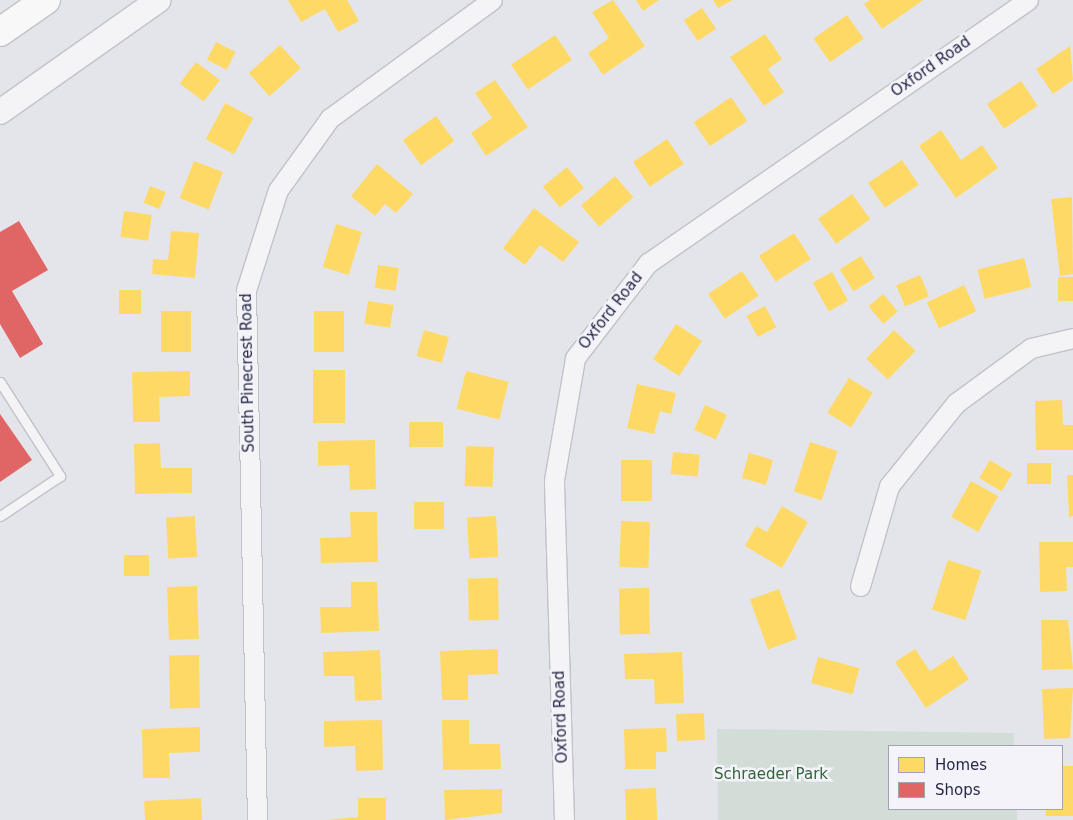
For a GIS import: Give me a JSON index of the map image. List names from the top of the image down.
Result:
{
  "streets": {
    "street": ["Oxford Road", "South Pinecrest Road"]
  },
  "parks": ["Schraeder Park"],
  "legend": ["Homes", "Shops"]
}
